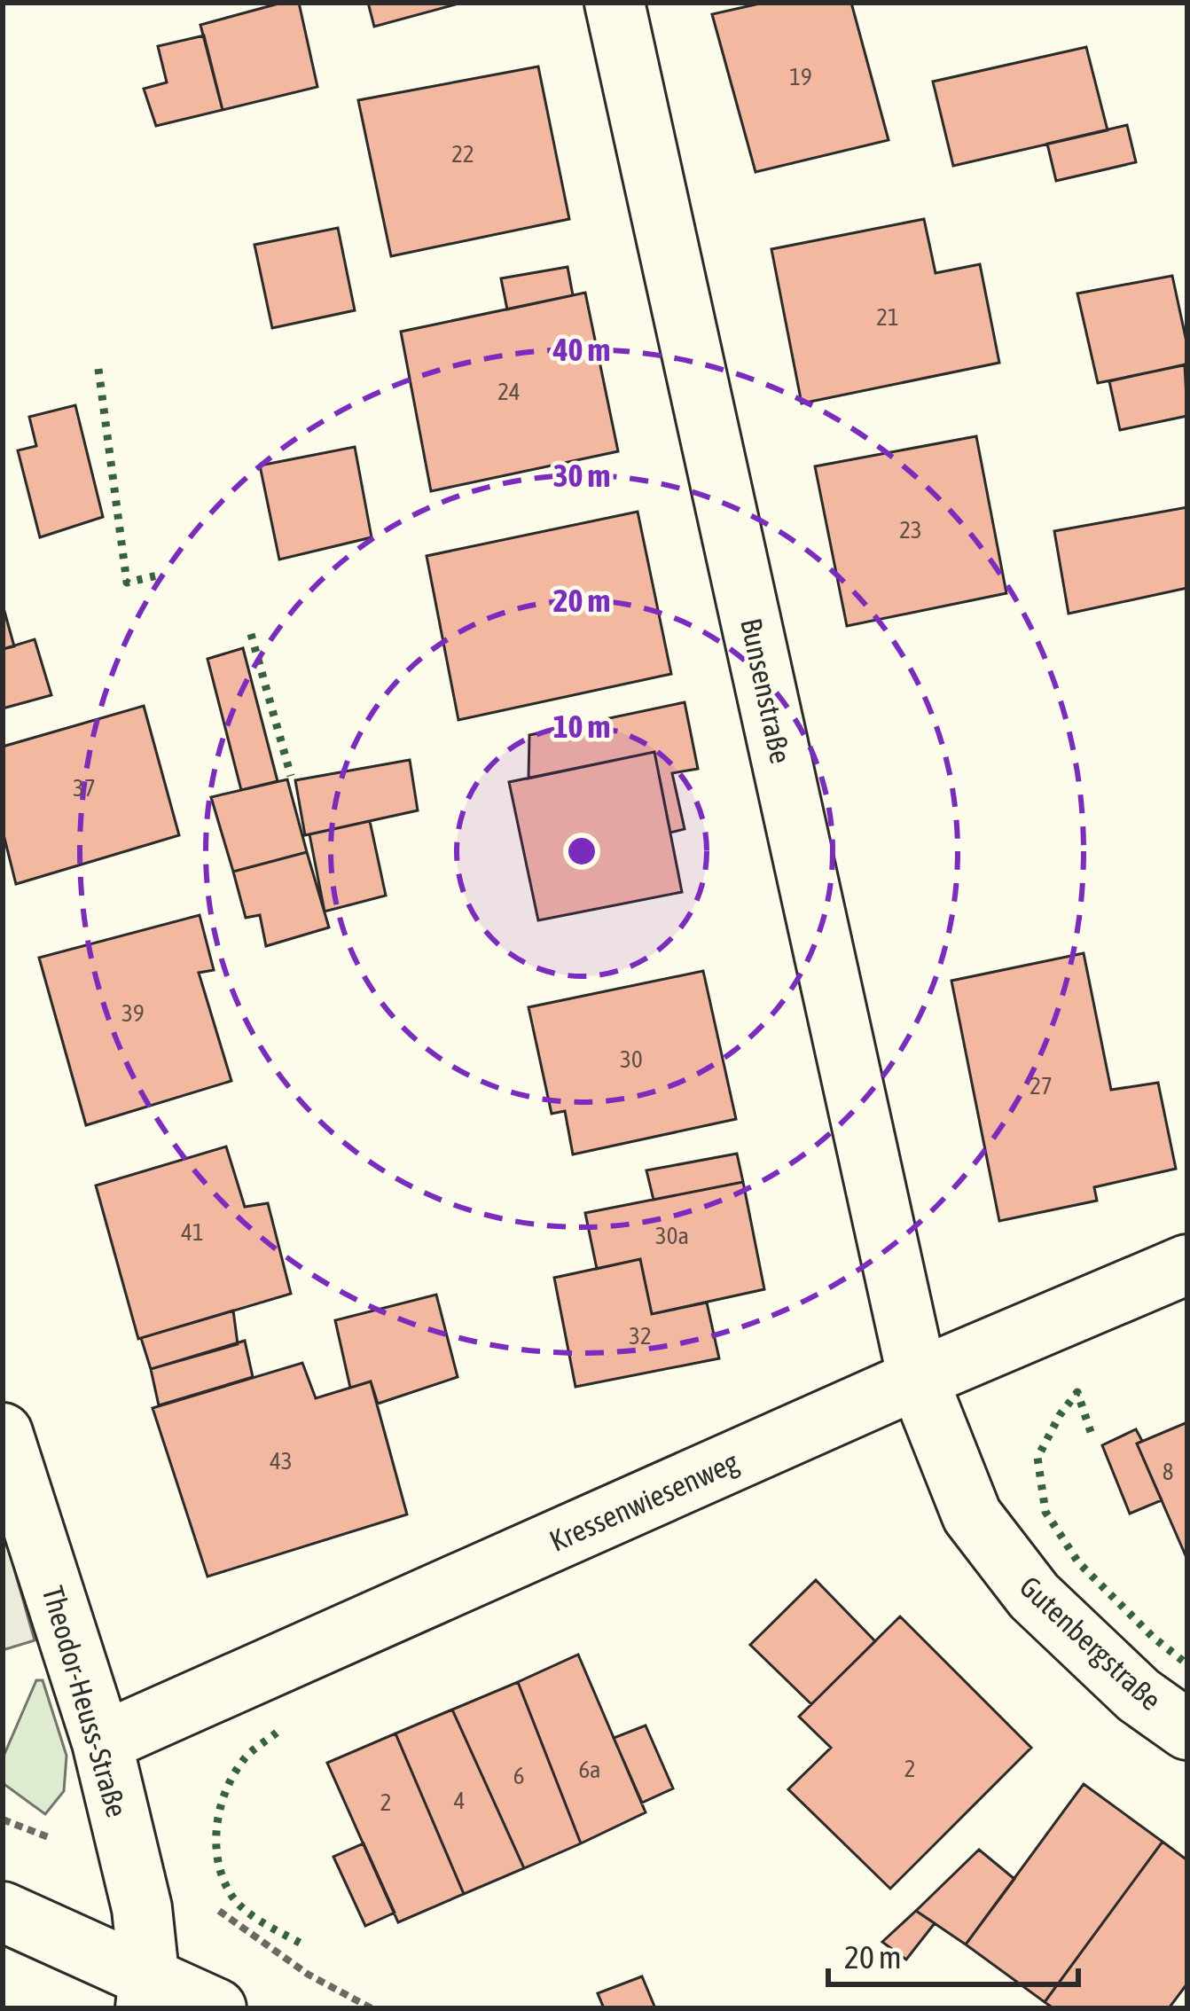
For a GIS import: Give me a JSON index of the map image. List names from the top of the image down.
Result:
{
  "streets": {
    "street": [
      "Bunsenstraße",
      "Kressenwiesenweg",
      "Gutenbergstraße",
      "Theodor-Heuss-Straße"
    ]
  },
  "crossings": [
    ["Bunsenstraße", "Kressenwiesenweg"],
    ["Bunsenstraße", "Gutenbergstraße"],
    ["Kressenwiesenweg", "Gutenbergstraße"],
    ["Kressenwiesenweg", "Theodor-Heuss-Straße"]
  ],
  "house_numbers": [
    "19",
    "22",
    "21",
    "24",
    "23",
    "37",
    "39",
    "30",
    "27",
    "41",
    "30a",
    "32",
    "43",
    "8",
    "2",
    "6a",
    "6",
    "4",
    "2"
  ],
  "scale_bar": "20 m",
  "rings": [
    "40 m",
    "30 m",
    "20 m",
    "10 m"
  ]
}
